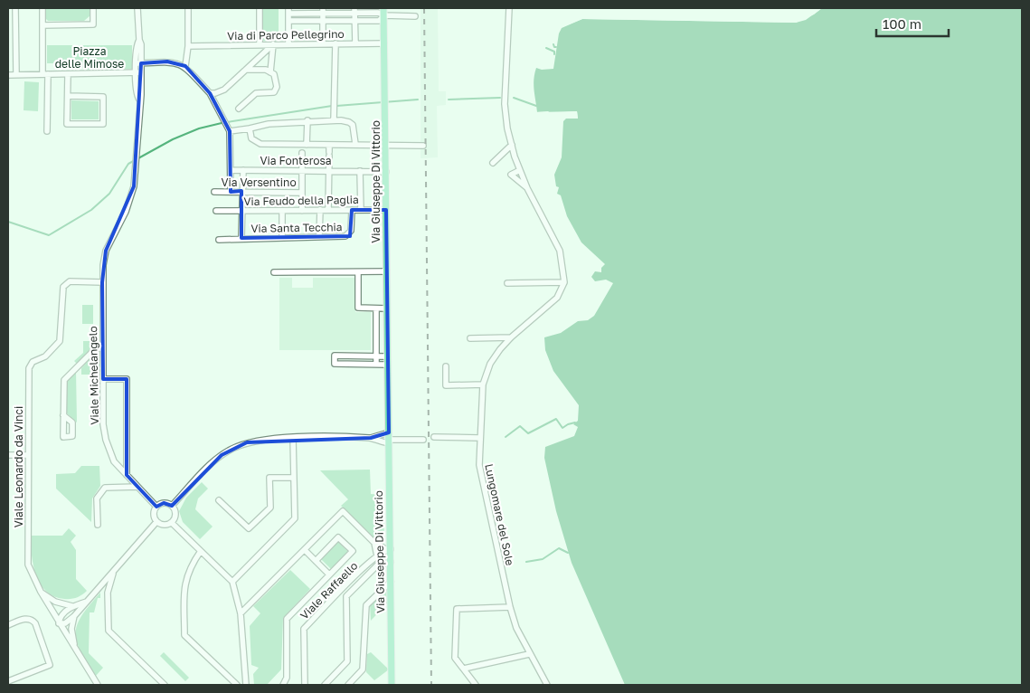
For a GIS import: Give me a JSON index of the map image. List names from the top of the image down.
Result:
{
  "streets": {
    "main road": ["Via Giuseppe Di Vittorio"],
    "street": [
      "Via di Parco Pellegrino",
      "Via Fonterosa",
      "Via Versentino",
      "Via Feudo della Paglia",
      "Via Santa Tecchia",
      "Viale Michelangelo",
      "Viale Leonardo da Vinci",
      "Lungomare del Sole",
      "Viale Raffaello"
    ]
  },
  "crossings": [
    ["Via di Parco Pellegrino", "Via Giuseppe Di Vittorio"],
    ["Via Fonterosa", "Via Giuseppe Di Vittorio"],
    ["Via Giuseppe Di Vittorio", "Via Feudo della Paglia"],
    ["Via Giuseppe Di Vittorio", "Viale Raffaello"],
    ["Via Feudo della Paglia", "Via Santa Tecchia"],
    ["Viale Michelangelo", "Viale Leonardo da Vinci"]
  ],
  "parks": ["Piazza delle Mimose"],
  "scale_bar": "100 m"
}
